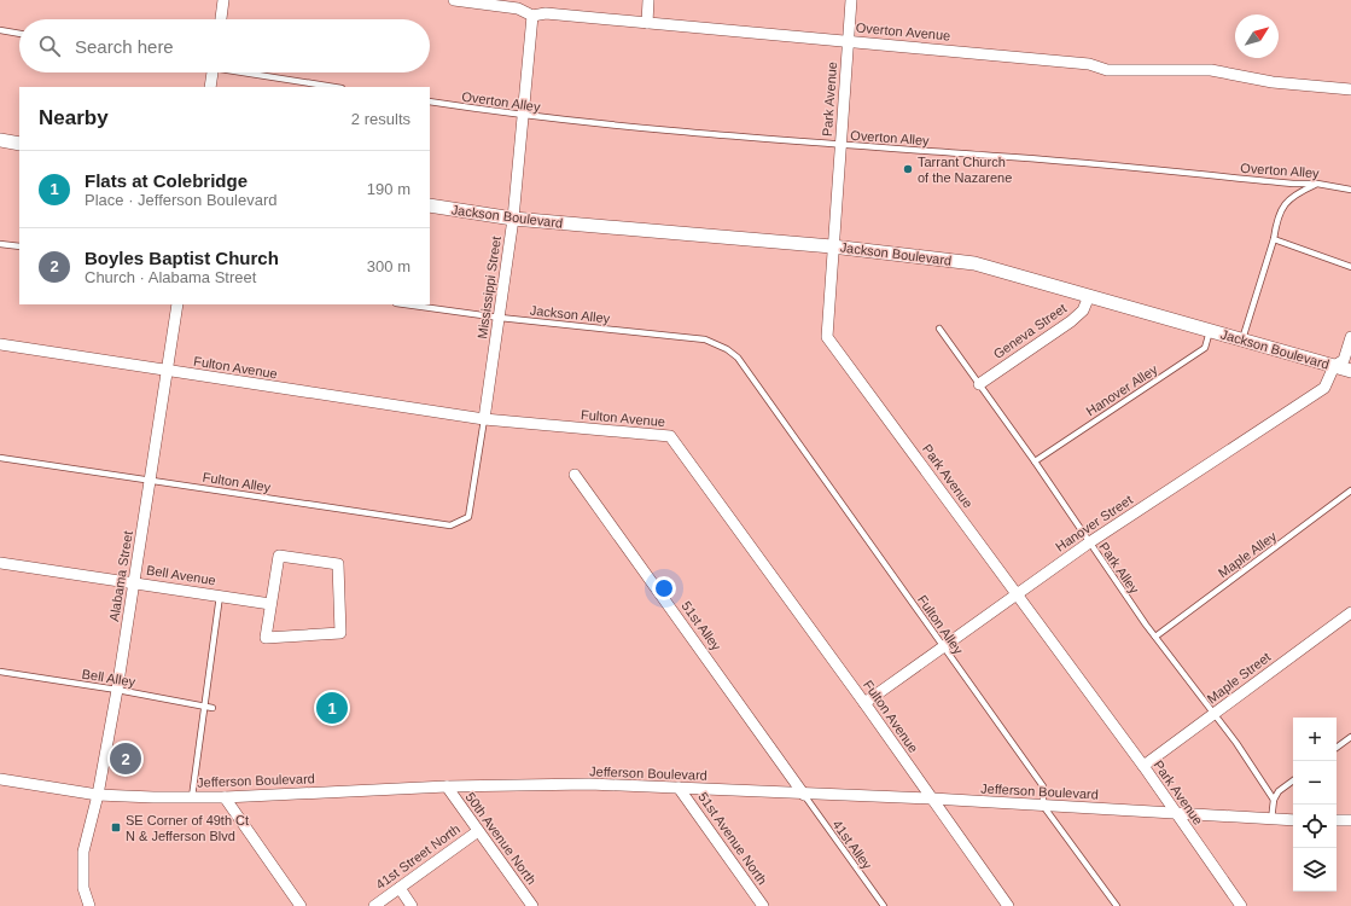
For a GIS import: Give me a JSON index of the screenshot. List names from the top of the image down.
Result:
{
  "streets": {
    "street": [
      "Overton Avenue",
      "Park Avenue",
      "Jackson Boulevard",
      "Mississippi Street",
      "Geneva Street",
      "Fulton Avenue",
      "Hanover Street",
      "Bell Avenue",
      "Alabama Street",
      "51st Alley",
      "Maple Street",
      "Jefferson Boulevard",
      "50th Avenue North",
      "51st Avenue North",
      "41st Street North"
    ],
    "lane": [
      "Overton Alley",
      "Jackson Alley",
      "Hanover Alley",
      "Fulton Alley",
      "Maple Alley",
      "Park Alley",
      "Bell Alley",
      "41st Alley"
    ]
  },
  "crossings": [
    ["Overton Avenue", "Park Avenue"],
    ["Overton Avenue", "Mississippi Street"],
    ["Park Avenue", "Overton Alley"],
    ["Park Avenue", "Jackson Boulevard"],
    ["Park Avenue", "Hanover Street"],
    ["Park Avenue", "Maple Street"],
    ["Park Avenue", "Jefferson Boulevard"],
    ["Overton Alley", "Mississippi Street"],
    ["Jackson Boulevard", "Mississippi Street"],
    ["Jackson Boulevard", "Geneva Street"],
    ["Jackson Boulevard", "Hanover Alley"],
    ["Jackson Boulevard", "Hanover Street"],
    ["Mississippi Street", "Jackson Alley"],
    ["Mississippi Street", "Fulton Avenue"],
    ["Mississippi Street", "Fulton Alley"],
    ["Jackson Alley", "Fulton Alley"],
    ["Geneva Street", "Park Alley"],
    ["Fulton Avenue", "Fulton Alley"],
    ["Fulton Avenue", "Hanover Street"],
    ["Fulton Avenue", "Alabama Street"],
    ["Fulton Avenue", "Jefferson Boulevard"],
    ["Hanover Alley", "Park Alley"],
    ["Fulton Alley", "Hanover Street"],
    ["Fulton Alley", "Alabama Street"],
    ["Fulton Alley", "Jefferson Boulevard"],
    ["Hanover Street", "Park Alley"],
    ["Maple Alley", "Park Alley"],
    ["Park Alley", "Maple Street"],
    ["Bell Avenue", "Alabama Street"],
    ["Alabama Street", "Bell Alley"],
    ["Alabama Street", "Jefferson Boulevard"],
    ["51st Alley", "Jefferson Boulevard"],
    ["51st Alley", "41st Alley"],
    ["Jefferson Boulevard", "50th Avenue North"],
    ["Jefferson Boulevard", "51st Avenue North"],
    ["Jefferson Boulevard", "41st Alley"],
    ["50th Avenue North", "41st Street North"]
  ],
  "places": {
    "other": ["Tarrant Church of the Nazarene"],
    "transit": ["SE Corner of 49th Ct N & Jefferson Blvd"]
  },
  "north": "top right",
  "page": {
    "search": "Search here",
    "heading": ["Nearby", "2 results"],
    "list": [
      {
        "mark": "1",
        "name": "Flats at Colebridge",
        "note": "Place · Jefferson Boulevard",
        "value": "190 m"
      },
      {
        "mark": "2",
        "name": "Boyles Baptist Church",
        "note": "Church · Alabama Street",
        "value": "300 m"
      }
    ],
    "pins": ["1", "2"],
    "map_buttons": ["+", "−"]
  }
}
